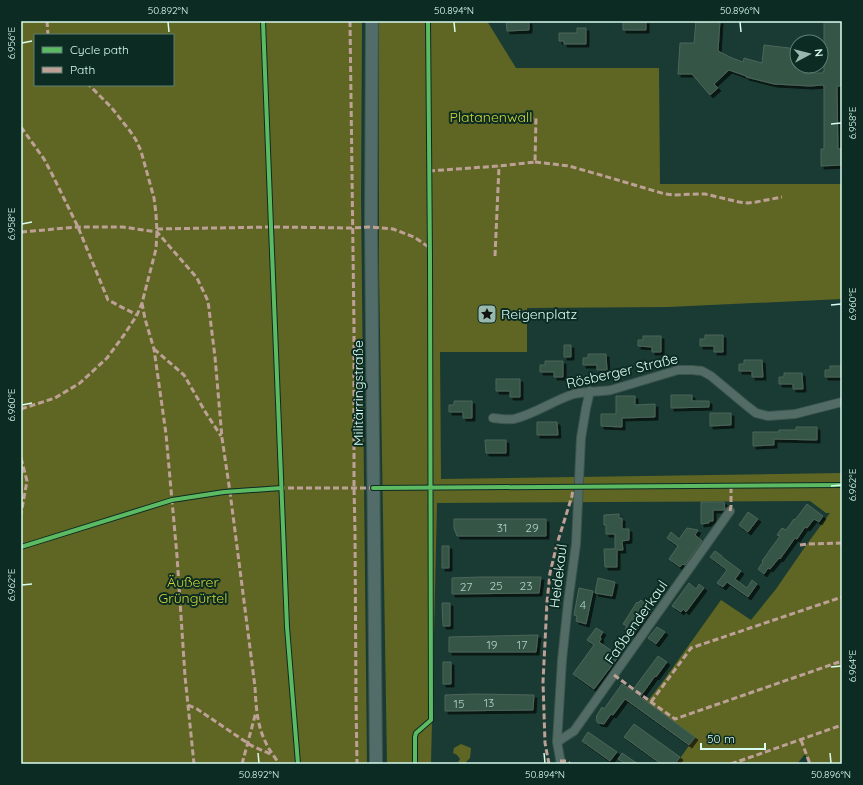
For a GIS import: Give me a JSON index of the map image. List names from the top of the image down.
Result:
{
  "streets": {
    "main road": ["Militärringstraße"],
    "street": ["Rösberger Straße", "Heidekaul", "Faßbenderkaul"]
  },
  "crossings": [
    ["Rösberger Straße", "Heidekaul"],
    ["Heidekaul", "Faßbenderkaul"]
  ],
  "parks": ["Platanenwall", "Äußerer Grüngürtel"],
  "places": {
    "place": ["Reigenplatz"]
  },
  "house_numbers": [
    "31",
    "29",
    "25",
    "23",
    "27",
    "4",
    "19",
    "17",
    "13",
    "15"
  ],
  "legend": ["Cycle path", "Path"],
  "scale_bar": "50 m",
  "north": "right",
  "coordinates": [
    "50.892°N",
    "50.894°N",
    "50.896°N",
    "6.956°E",
    "6.958°E",
    "6.960°E",
    "6.962°E",
    "6.964°E"
  ]
}
